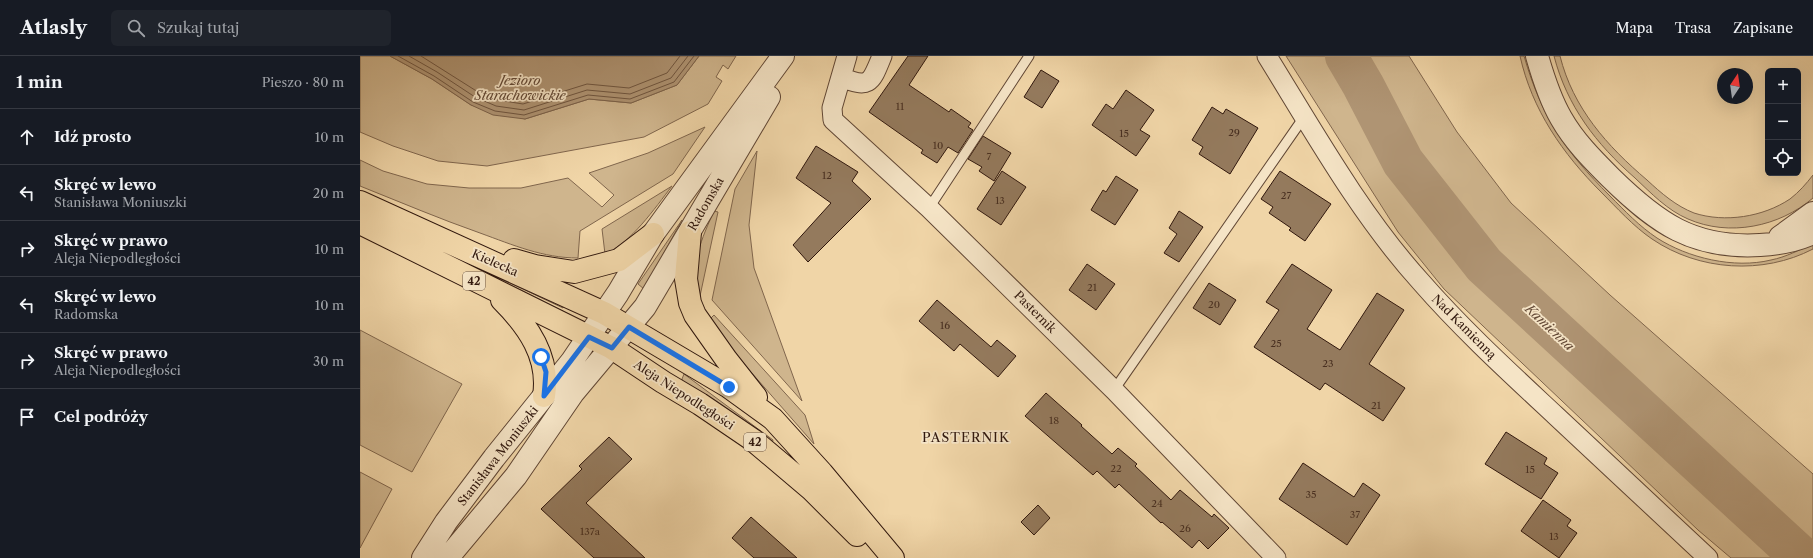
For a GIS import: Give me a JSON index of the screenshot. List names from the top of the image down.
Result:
{
  "streets": {
    "main road": ["Kielecka", "42", "Aleja Niepodległości"],
    "street": [
      "Radomska",
      "Pasternik",
      "Nad Kamienną",
      "Stanisława Moniuszki"
    ]
  },
  "crossings": [
    ["Radomska", "Kielecka"],
    ["Radomska", "42"],
    ["Radomska", "Aleja Niepodległości"],
    ["Radomska", "Stanisława Moniuszki"],
    ["Kielecka", "42"],
    ["Kielecka", "Aleja Niepodległości"],
    ["Kielecka", "Stanisława Moniuszki"],
    ["Aleja Niepodległości", "Stanisława Moniuszki"]
  ],
  "districts": ["PASTERNIK"],
  "water": ["Jezioro Starachowickie", "Kamienna"],
  "house_numbers": [
    "11",
    "29",
    "15",
    "10",
    "7",
    "12",
    "27",
    "13",
    "21",
    "20",
    "16",
    "25",
    "23",
    "21",
    "18",
    "22",
    "15",
    "35",
    "24",
    "37",
    "26",
    "137a",
    "13"
  ],
  "north": "top",
  "page": {
    "header": "Atlasly",
    "search": "Szukaj tutaj",
    "nav": ["Mapa", "Trasa", "Zapisane"],
    "heading": ["1 min", "Pieszo · 80 m"],
    "map_buttons": ["+", "−"],
    "list": [
      ["Idź prosto", "10 m"],
      ["Skręć w lewo", "Stanisława Moniuszki", "20 m"],
      ["Skręć w prawo", "Aleja Niepodległości", "10 m"],
      ["Skręć w lewo", "Radomska", "10 m"],
      ["Skręć w prawo", "Aleja Niepodległości", "30 m"],
      "Cel podróży"
    ]
  }
}
